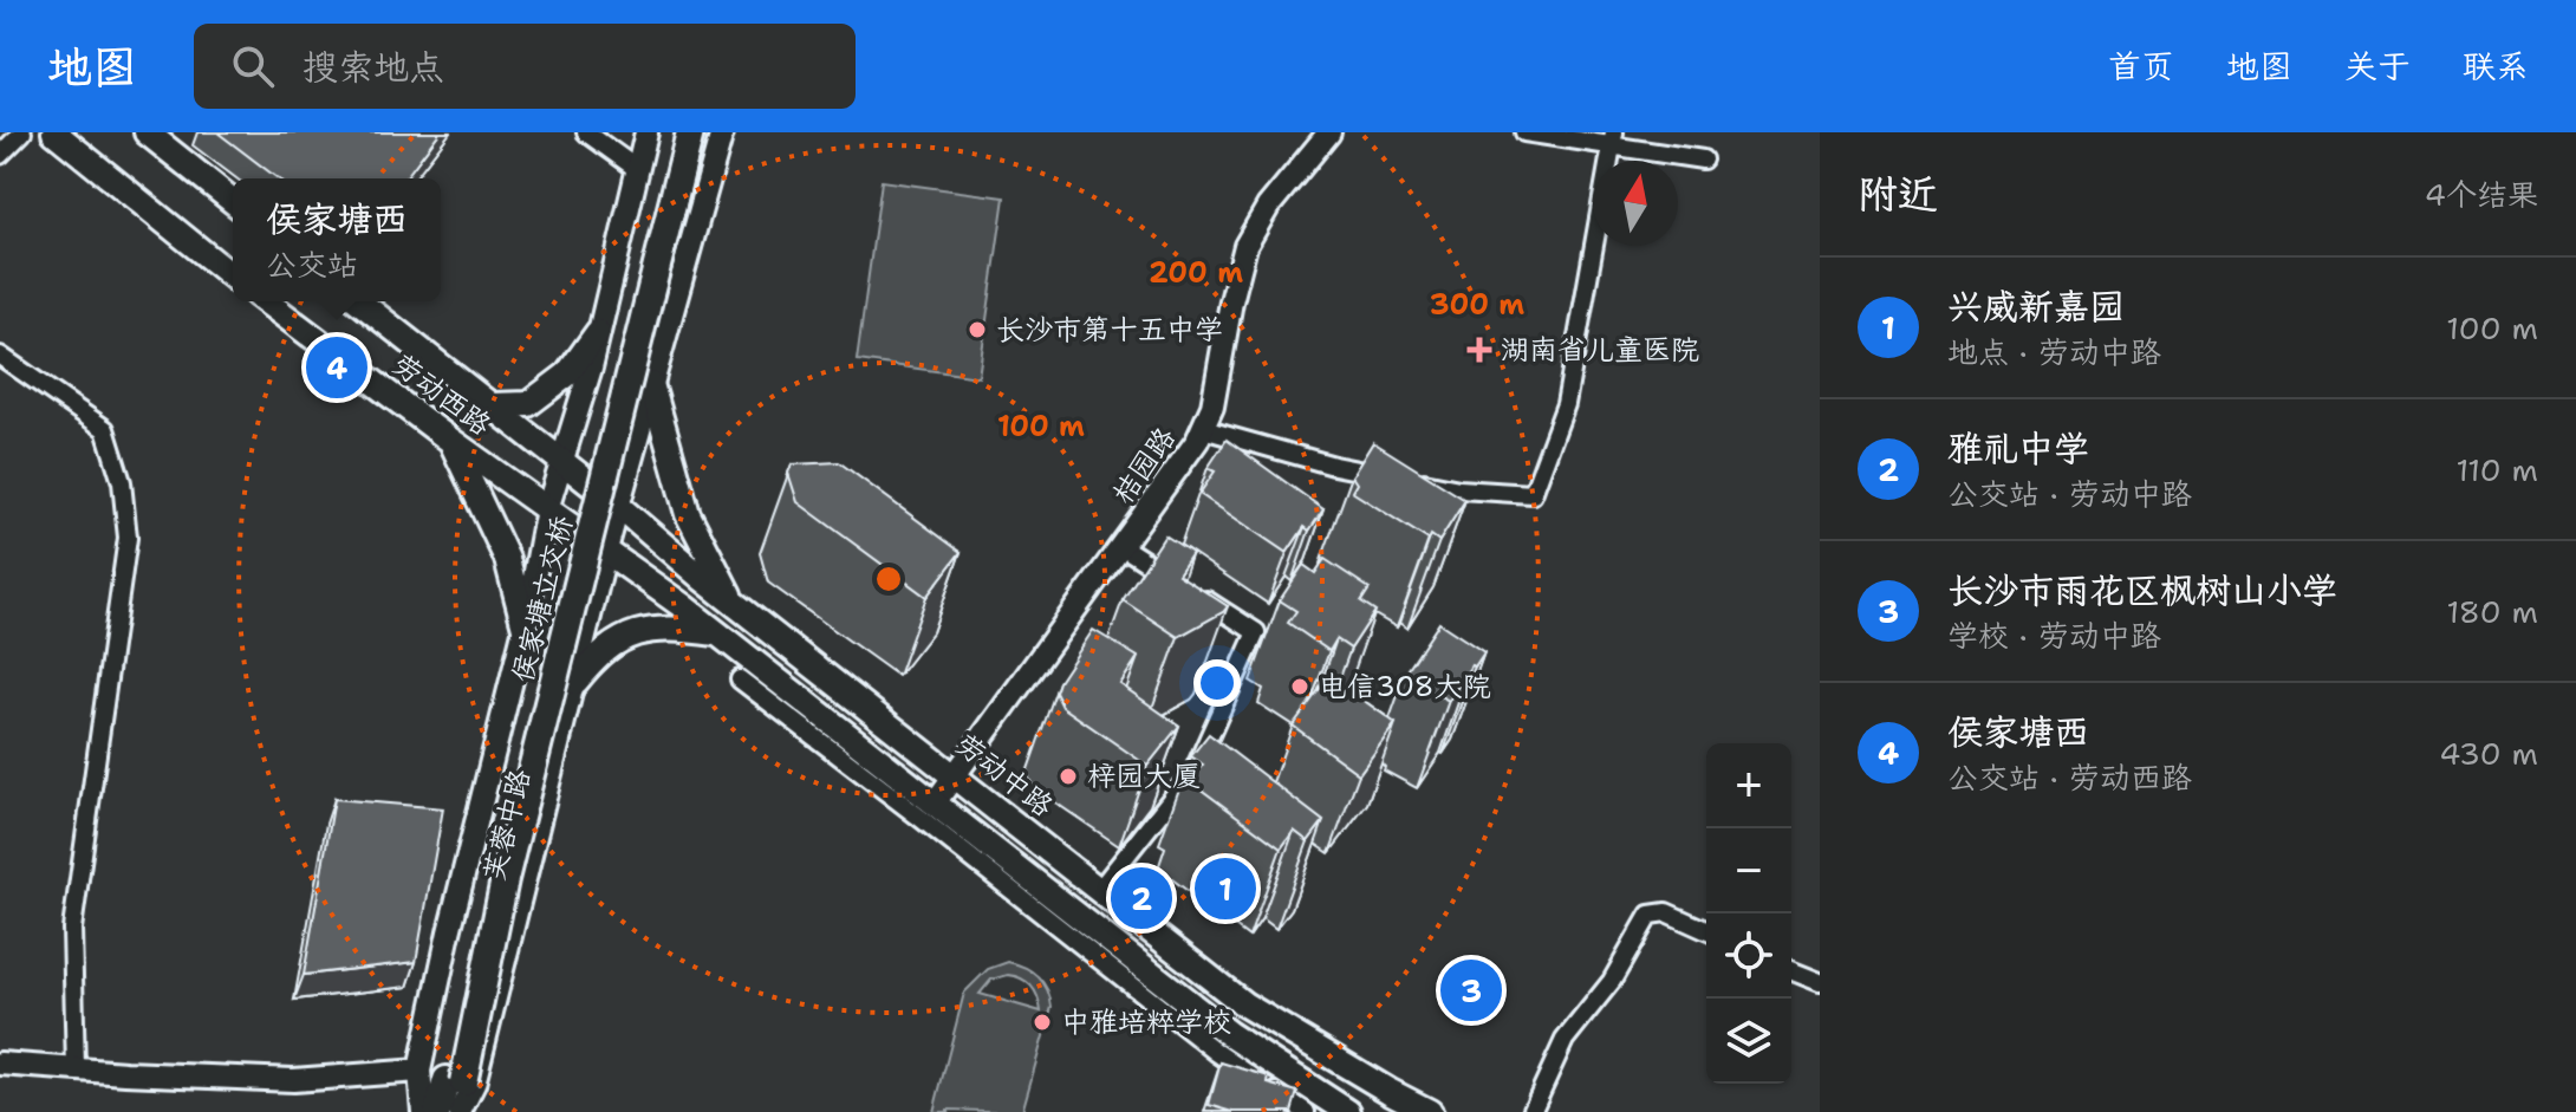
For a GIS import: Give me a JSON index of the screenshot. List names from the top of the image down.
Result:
{
  "streets": {
    "main road": ["劳动西路", "侯家塘立交桥", "劳动中路"],
    "street": ["桔园路", "芙蓉中路"]
  },
  "crossings": [
    ["劳动西路", "劳动中路"],
    ["桔园路", "劳动中路"],
    ["劳动中路", "芙蓉中路"]
  ],
  "places": {
    "other": [
      "长沙市第十五中学",
      "电信308大院",
      "梓园大厦",
      "中雅培粹学校"
    ],
    "health": ["湖南省儿童医院"]
  },
  "north": "top",
  "page": {
    "header": "地图",
    "search": "搜索地点",
    "nav": [
      "首页",
      "地图",
      "关于",
      "联系"
    ],
    "heading": ["附近", "4个结果"],
    "popup": ["侯家塘西", "公交站"],
    "list": [
      {
        "mark": "1",
        "name": "兴威新嘉园",
        "note": "地点 · 劳动中路",
        "value": "100 m"
      },
      {
        "mark": "2",
        "name": "雅礼中学",
        "note": "公交站 · 劳动中路",
        "value": "110 m"
      },
      {
        "mark": "3",
        "name": "长沙市雨花区枫树山小学",
        "note": "学校 · 劳动中路",
        "value": "180 m"
      },
      {
        "mark": "4",
        "name": "侯家塘西",
        "note": "公交站 · 劳动西路",
        "value": "430 m"
      }
    ],
    "pins": [
      "4",
      "1",
      "2",
      "3"
    ],
    "map_buttons": ["+", "−"]
  },
  "rings": ["200 m", "300 m", "100 m"]
}
